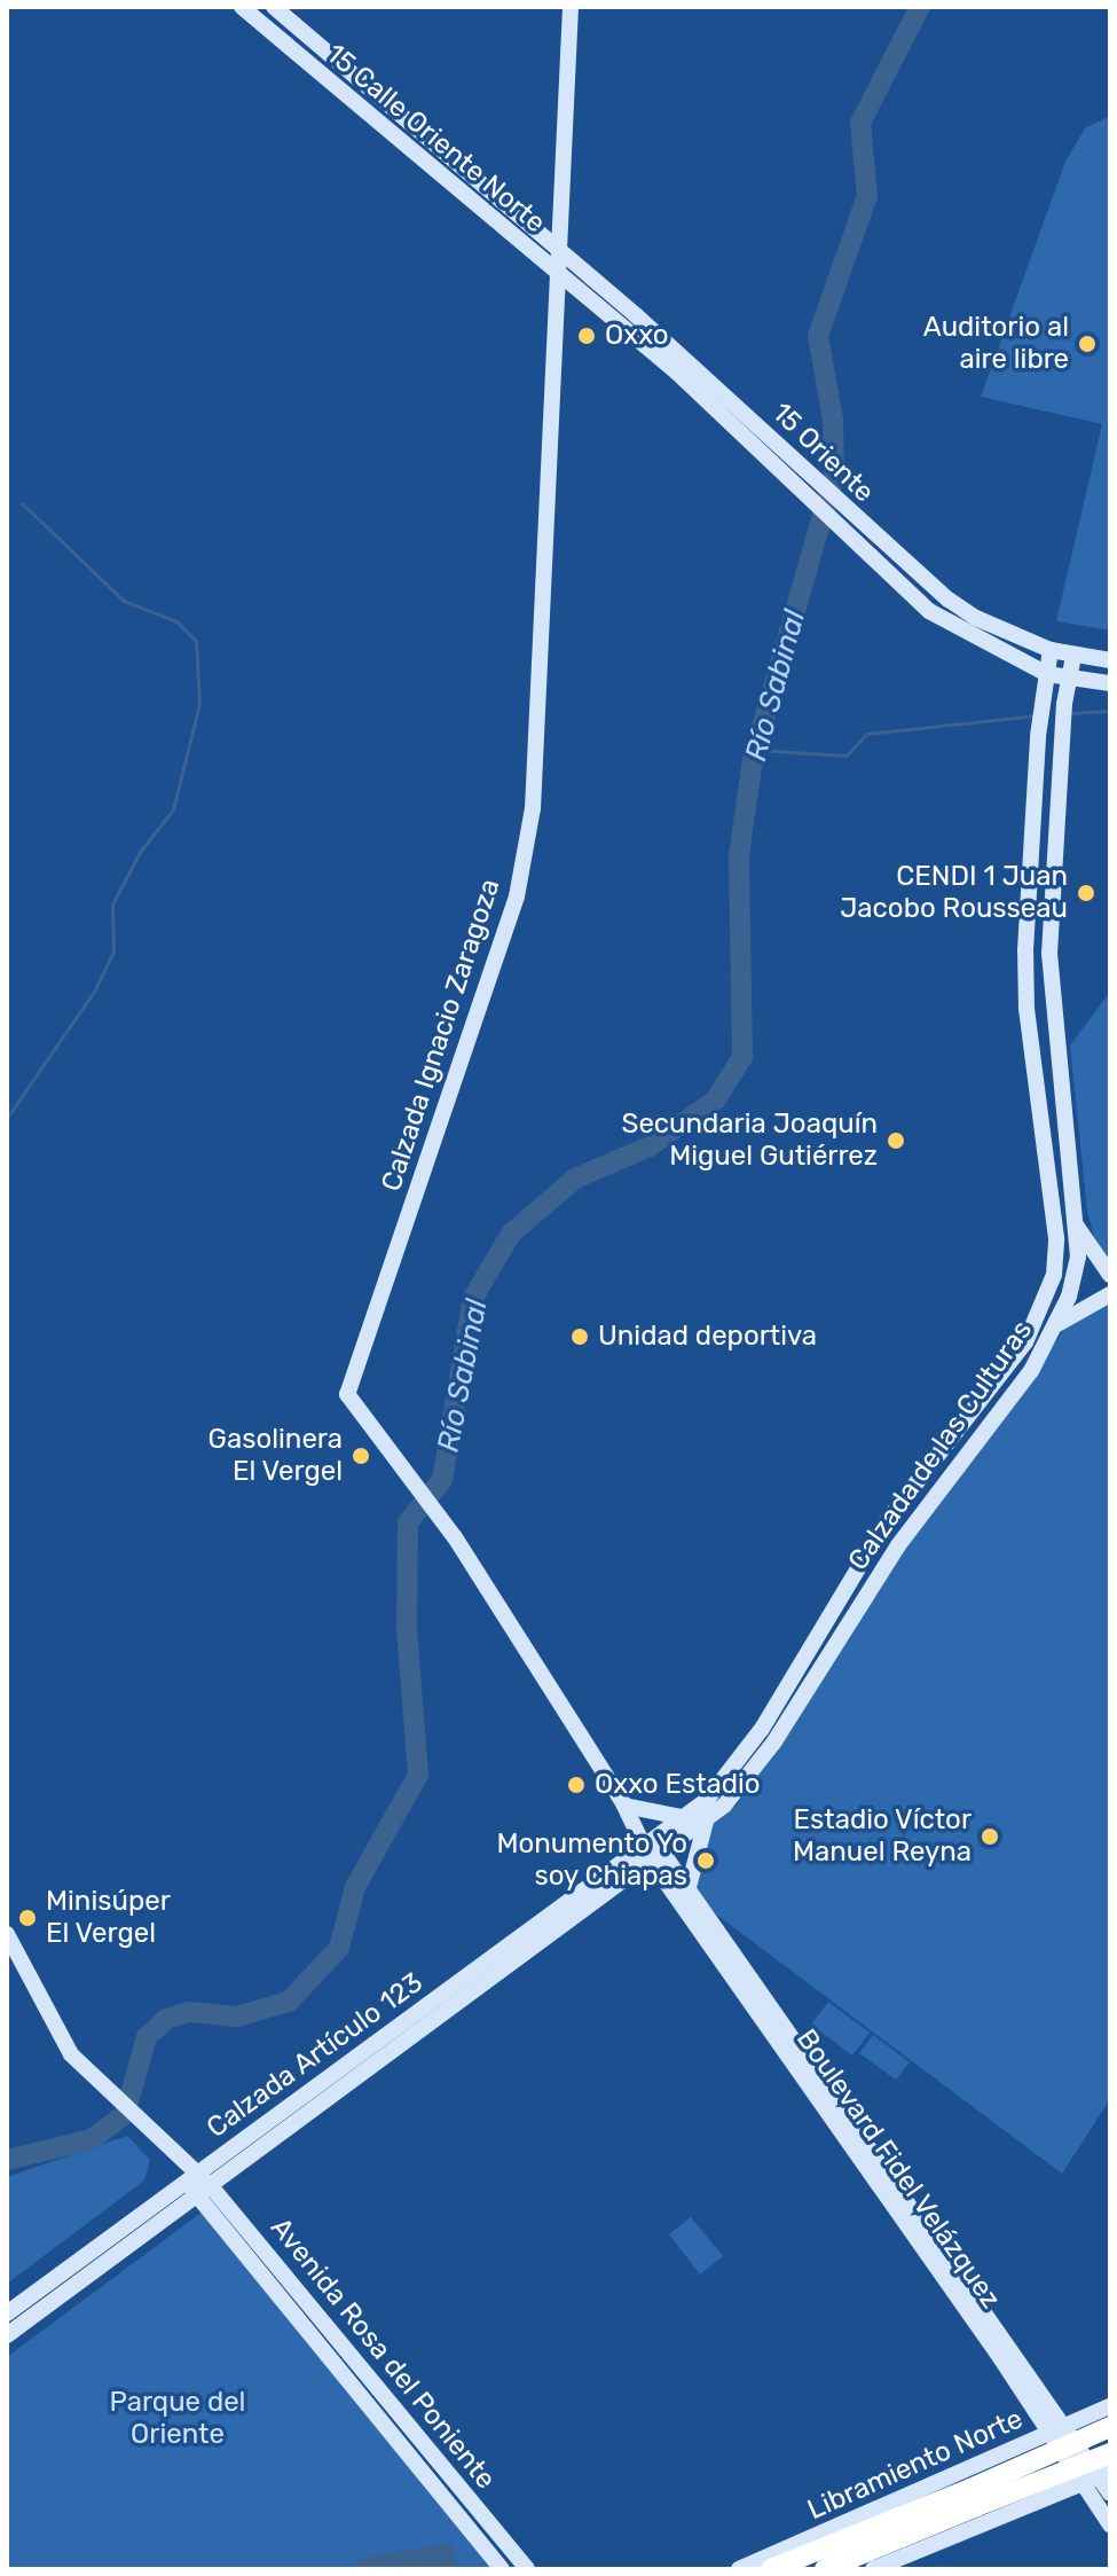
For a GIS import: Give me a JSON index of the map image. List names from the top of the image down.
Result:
{
  "streets": {
    "main road": [
      "15 Calle Oriente Norte",
      "15 Oriente",
      "Calzada Ignacio Zaragoza",
      "Calzada de las Culturas",
      "Calzada Artículo 123",
      "Boulevard Fidel Velázquez",
      "Avenida Rosa del Poniente",
      "Libramiento Norte"
    ]
  },
  "crossings": [
    ["15 Calle Oriente Norte", "15 Oriente"],
    ["15 Calle Oriente Norte", "Calzada Ignacio Zaragoza"],
    ["15 Oriente", "Calzada Ignacio Zaragoza"],
    ["15 Oriente", "Calzada de las Culturas"],
    ["Calzada Ignacio Zaragoza", "Calzada de las Culturas"],
    ["Calzada Ignacio Zaragoza", "Calzada Artículo 123"],
    ["Calzada Ignacio Zaragoza", "Boulevard Fidel Velázquez"],
    ["Calzada de las Culturas", "Calzada Artículo 123"],
    ["Calzada de las Culturas", "Boulevard Fidel Velázquez"],
    ["Calzada Artículo 123", "Boulevard Fidel Velázquez"],
    ["Calzada Artículo 123", "Avenida Rosa del Poniente"],
    ["Boulevard Fidel Velázquez", "Libramiento Norte"]
  ],
  "water": ["Río Sabinal"],
  "parks": ["Parque del Oriente"],
  "places": [
    "Oxxo",
    "Auditorio al aire libre",
    "CENDI 1 Juan Jacobo Rousseau",
    "Secundaria Joaquín Miguel Gutiérrez",
    "Unidad deportiva",
    "Gasolinera El Vergel",
    "Oxxo Estadio",
    "Estadio Víctor Manuel Reyna",
    "Monumento Yo soy Chiapas",
    "Minisúper El Vergel"
  ]
}
